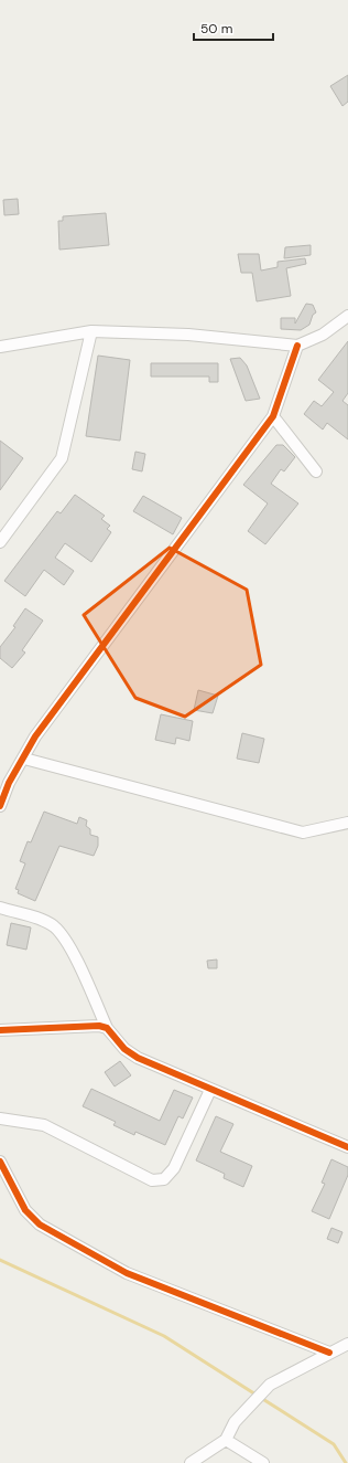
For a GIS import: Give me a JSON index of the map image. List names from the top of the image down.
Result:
{
  "scale_bar": "50 m"
}
